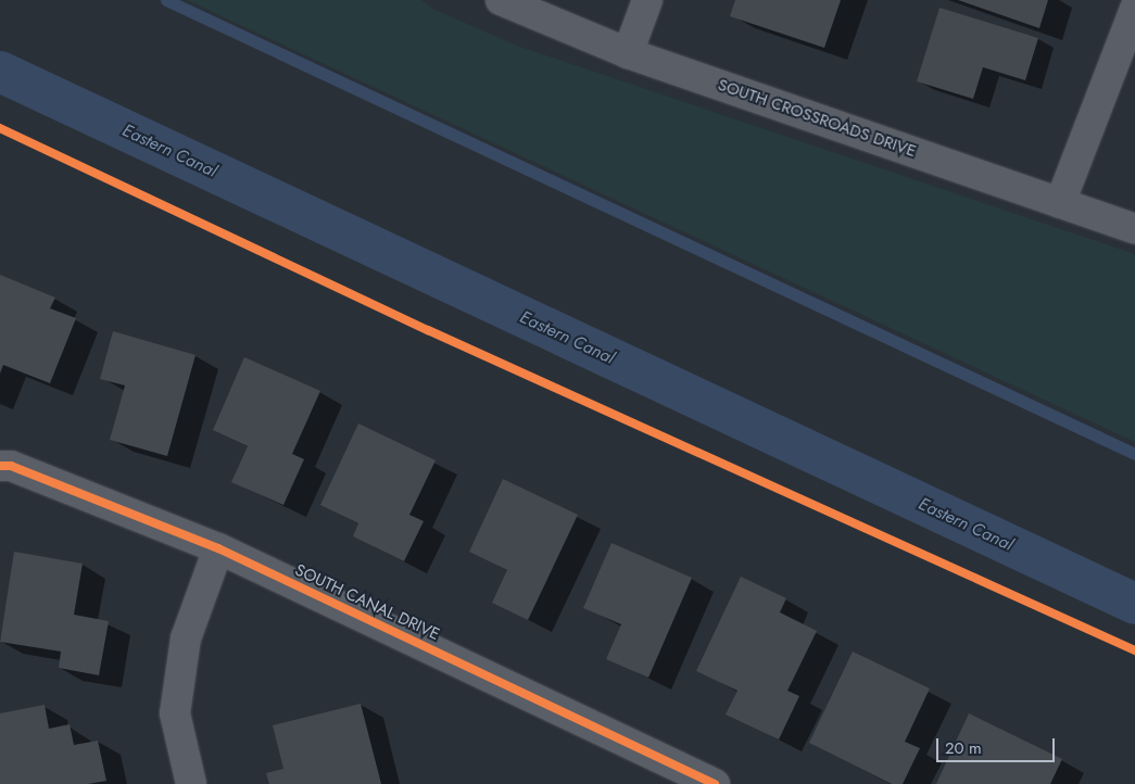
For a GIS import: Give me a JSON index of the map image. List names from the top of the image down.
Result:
{
  "streets": {
    "street": ["SOUTH CROSSROADS DRIVE", "SOUTH CANAL DRIVE"]
  },
  "water": ["Eastern Canal"],
  "scale_bar": "20 m"
}
